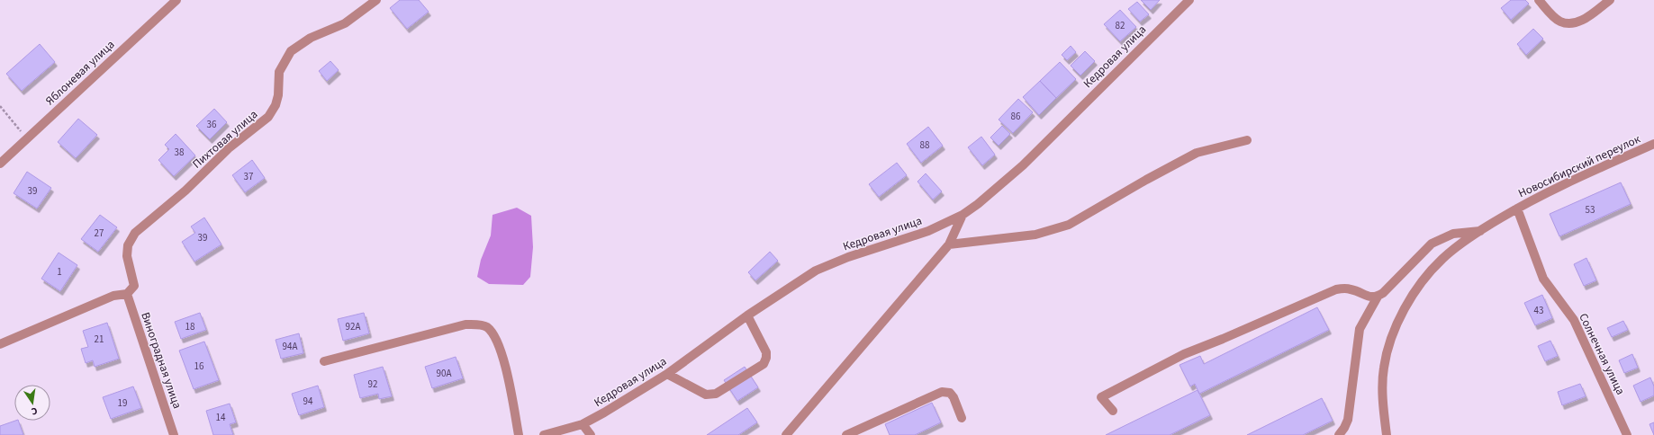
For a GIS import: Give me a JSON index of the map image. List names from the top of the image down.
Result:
{
  "streets": {
    "street": [
      "Кедровая улица",
      "Яблоневая улица",
      "Пихтовая улица",
      "Новосибирский переулок",
      "Солнечная улица",
      "Виноградная улица"
    ]
  },
  "crossings": [
    ["Пихтовая улица", "Виноградная улица"],
    ["Новосибирский переулок", "Солнечная улица"]
  ],
  "house_numbers": [
    "82",
    "86",
    "36",
    "88",
    "38",
    "37",
    "39",
    "53",
    "27",
    "39",
    "1",
    "43",
    "18",
    "92А",
    "21",
    "94А",
    "16",
    "90А",
    "92",
    "94",
    "19",
    "14"
  ],
  "north": "bottom"
}
